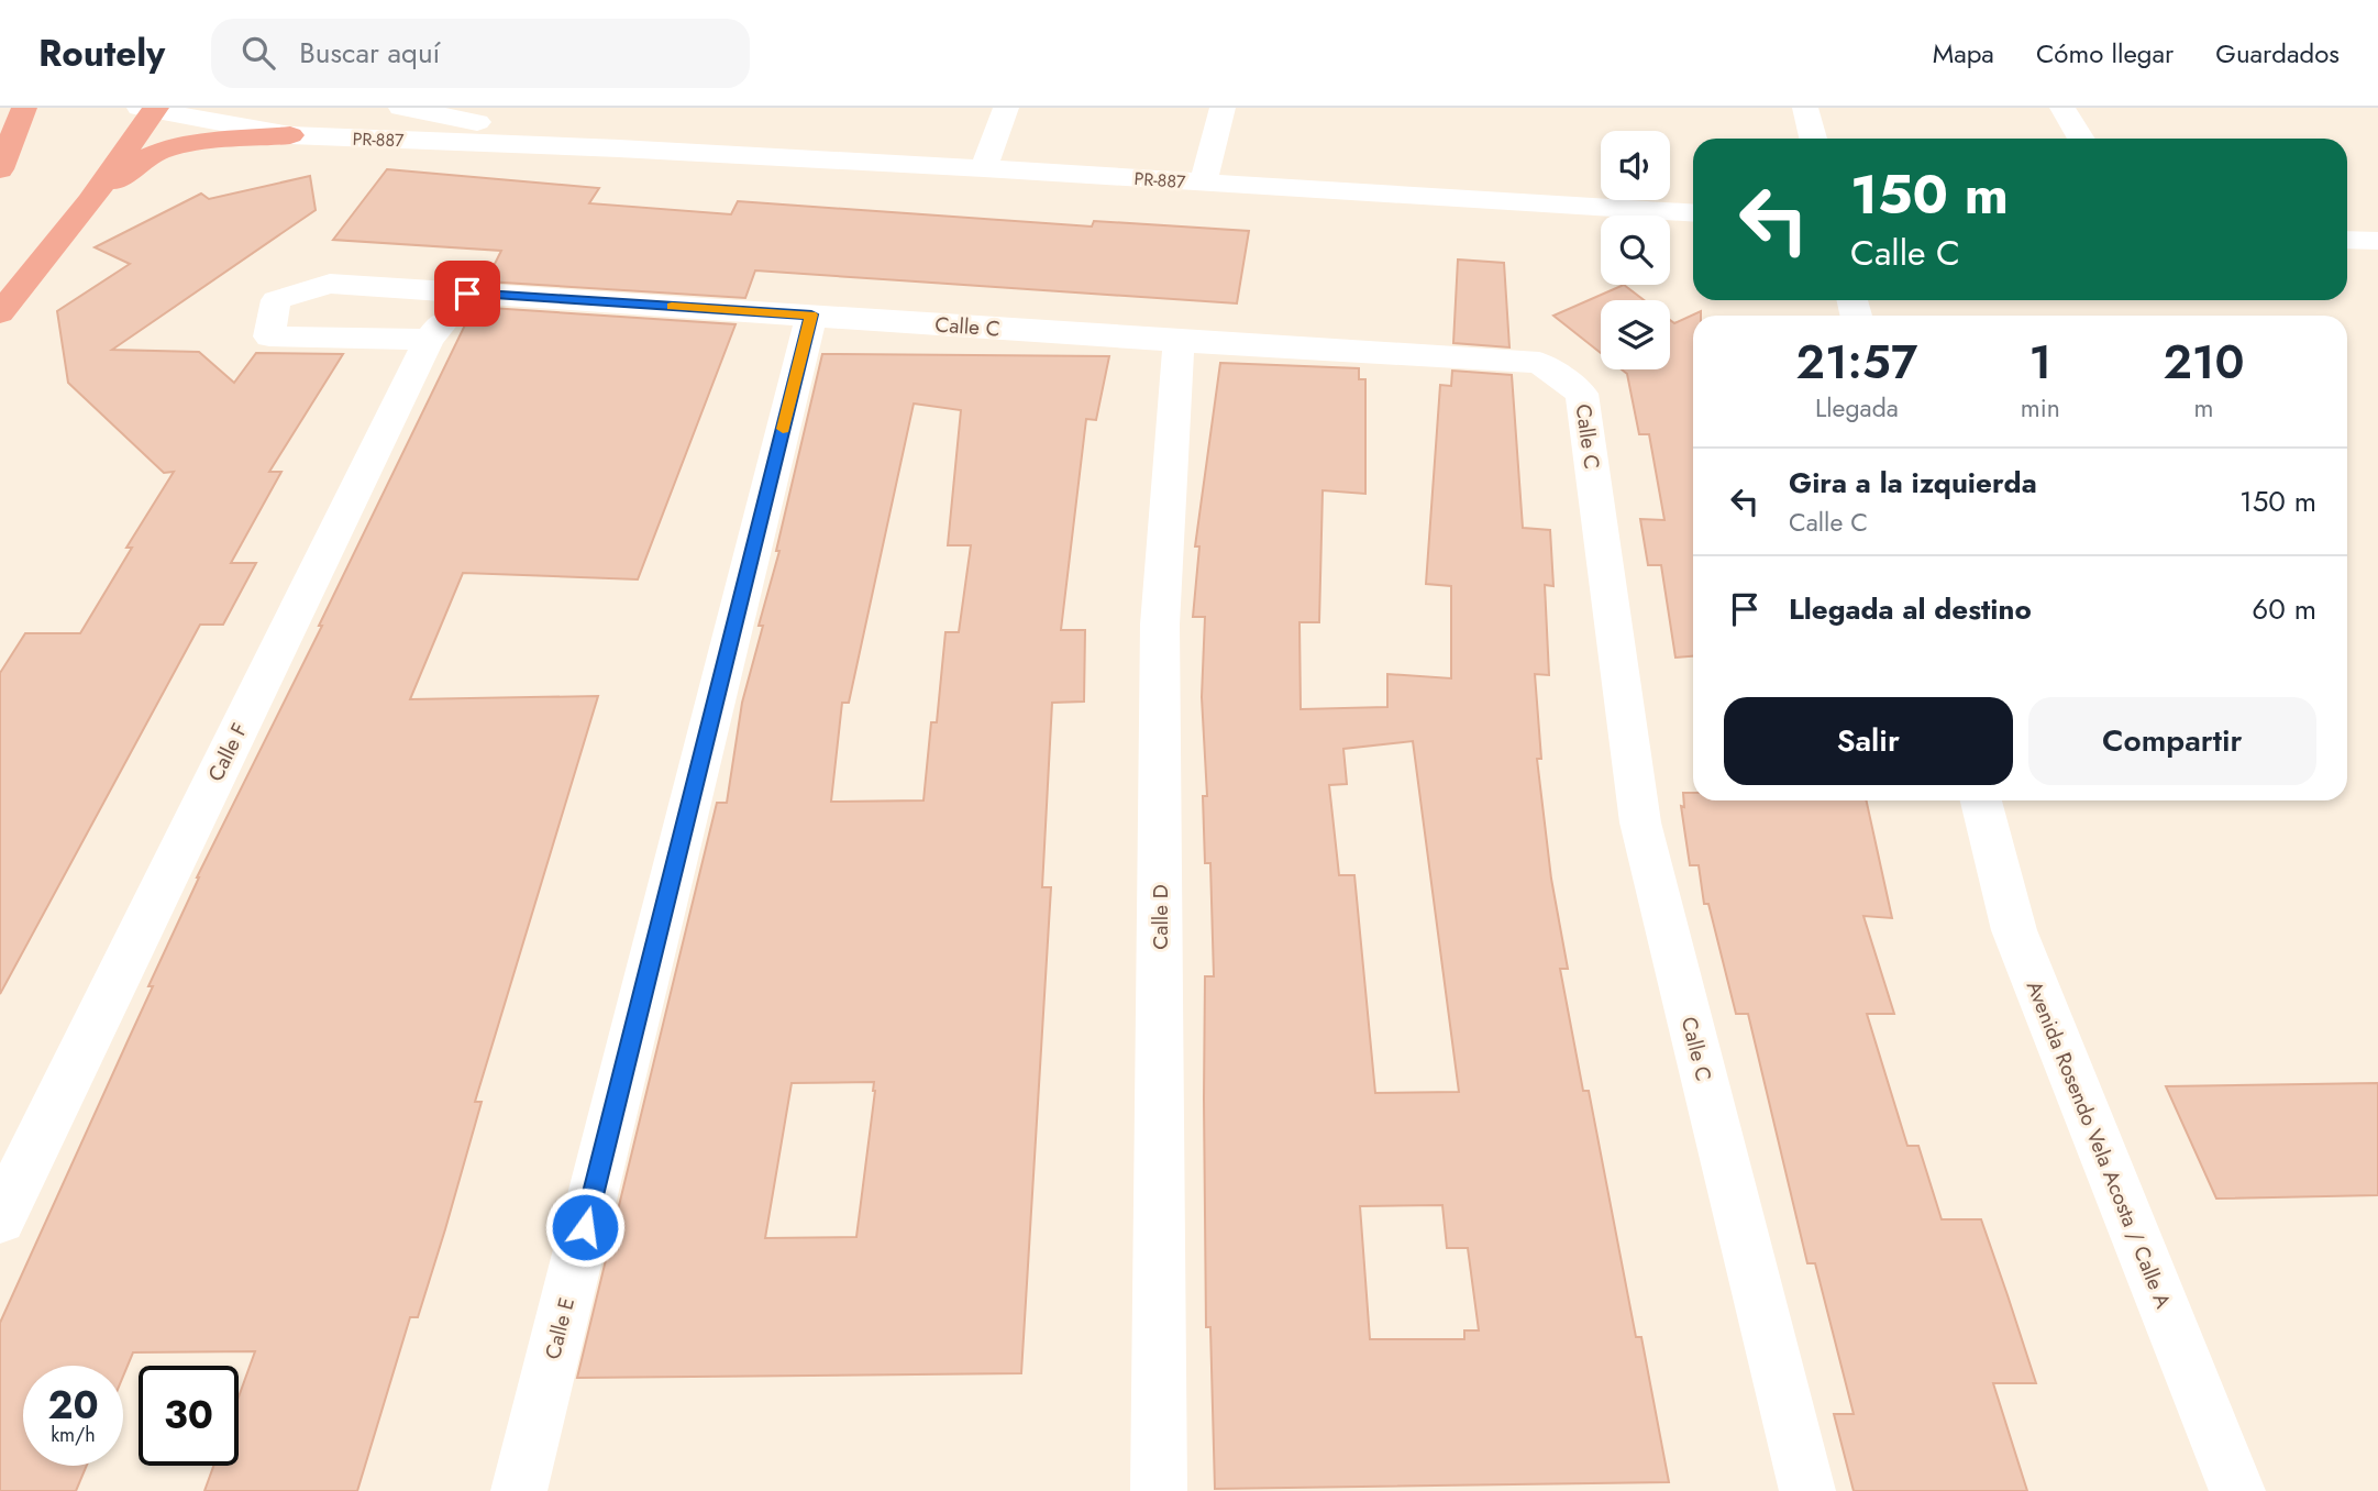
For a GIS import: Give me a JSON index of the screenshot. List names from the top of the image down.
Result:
{
  "streets": {
    "street": [
      "PR-887",
      "Calle C",
      "Calle F",
      "Calle D",
      "Avenida Rosendo Vela Acosta / Calle A",
      "Calle E"
    ]
  },
  "crossings": [
    ["Calle C", "Calle F"],
    ["Calle C", "Calle D"],
    ["Calle C", "Calle E"]
  ],
  "page": {
    "header": "Routely",
    "search": "Buscar aquí",
    "nav": ["Mapa", "Cómo llegar", "Guardados"],
    "turn": ["150 m", "Calle C"],
    "eta": [
      "21:57",
      "Llegada",
      "1",
      "min",
      "210",
      "m"
    ],
    "list": [
      {
        "name": "Gira a la izquierda",
        "note": "Calle C",
        "value": "150 m"
      },
      {
        "name": "Llegada al destino",
        "value": "60 m"
      }
    ],
    "buttons": ["Salir", "Compartir"],
    "speed": "20 km/h",
    "limit": "30"
  }
}
